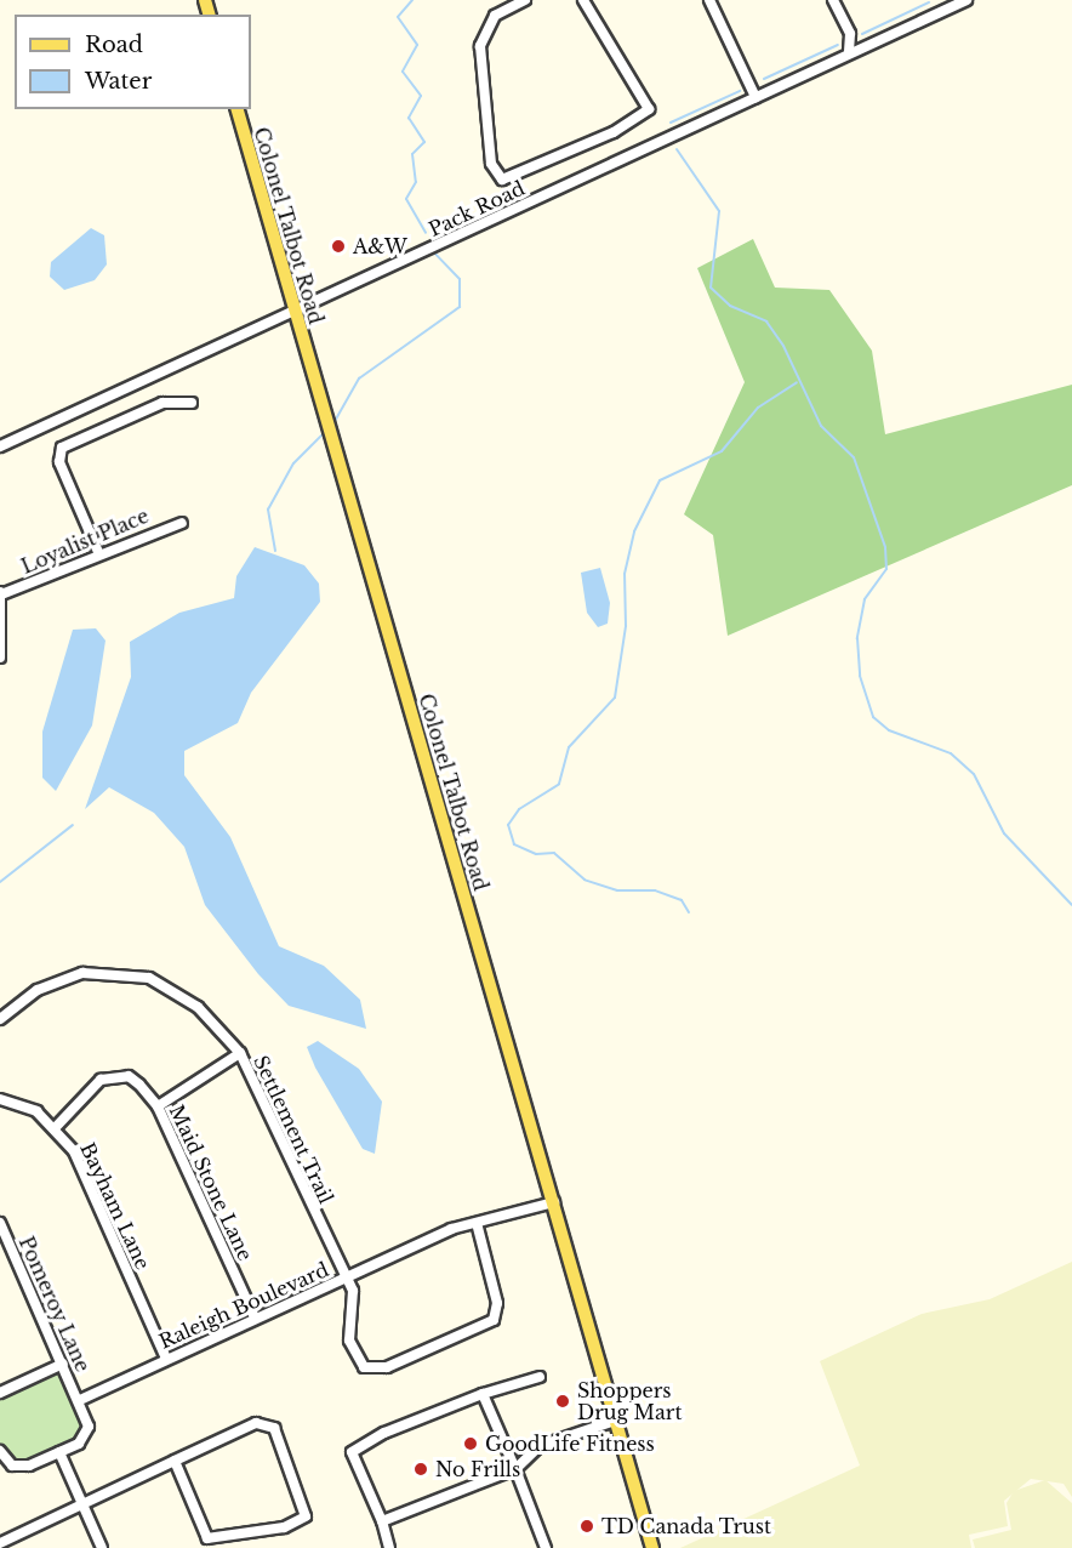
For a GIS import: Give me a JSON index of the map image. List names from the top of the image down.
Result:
{
  "streets": {
    "main road": ["Colonel Talbot Road"],
    "street": [
      "Pack Road",
      "Loyalist Place",
      "Settlement Trail",
      "Maid Stone Lane",
      "Bayham Lane",
      "Pomeroy Lane",
      "Raleigh Boulevard"
    ]
  },
  "crossings": [
    ["Pack Road", "Colonel Talbot Road"],
    ["Colonel Talbot Road", "Raleigh Boulevard"],
    ["Settlement Trail", "Raleigh Boulevard"],
    ["Maid Stone Lane", "Bayham Lane"],
    ["Maid Stone Lane", "Raleigh Boulevard"],
    ["Bayham Lane", "Raleigh Boulevard"],
    ["Pomeroy Lane", "Raleigh Boulevard"]
  ],
  "places": [
    "A&W",
    "Shoppers Drug Mart",
    "GoodLife Fitness",
    "No Frills",
    "TD Canada Trust"
  ],
  "legend": ["Road", "Water"]
}
